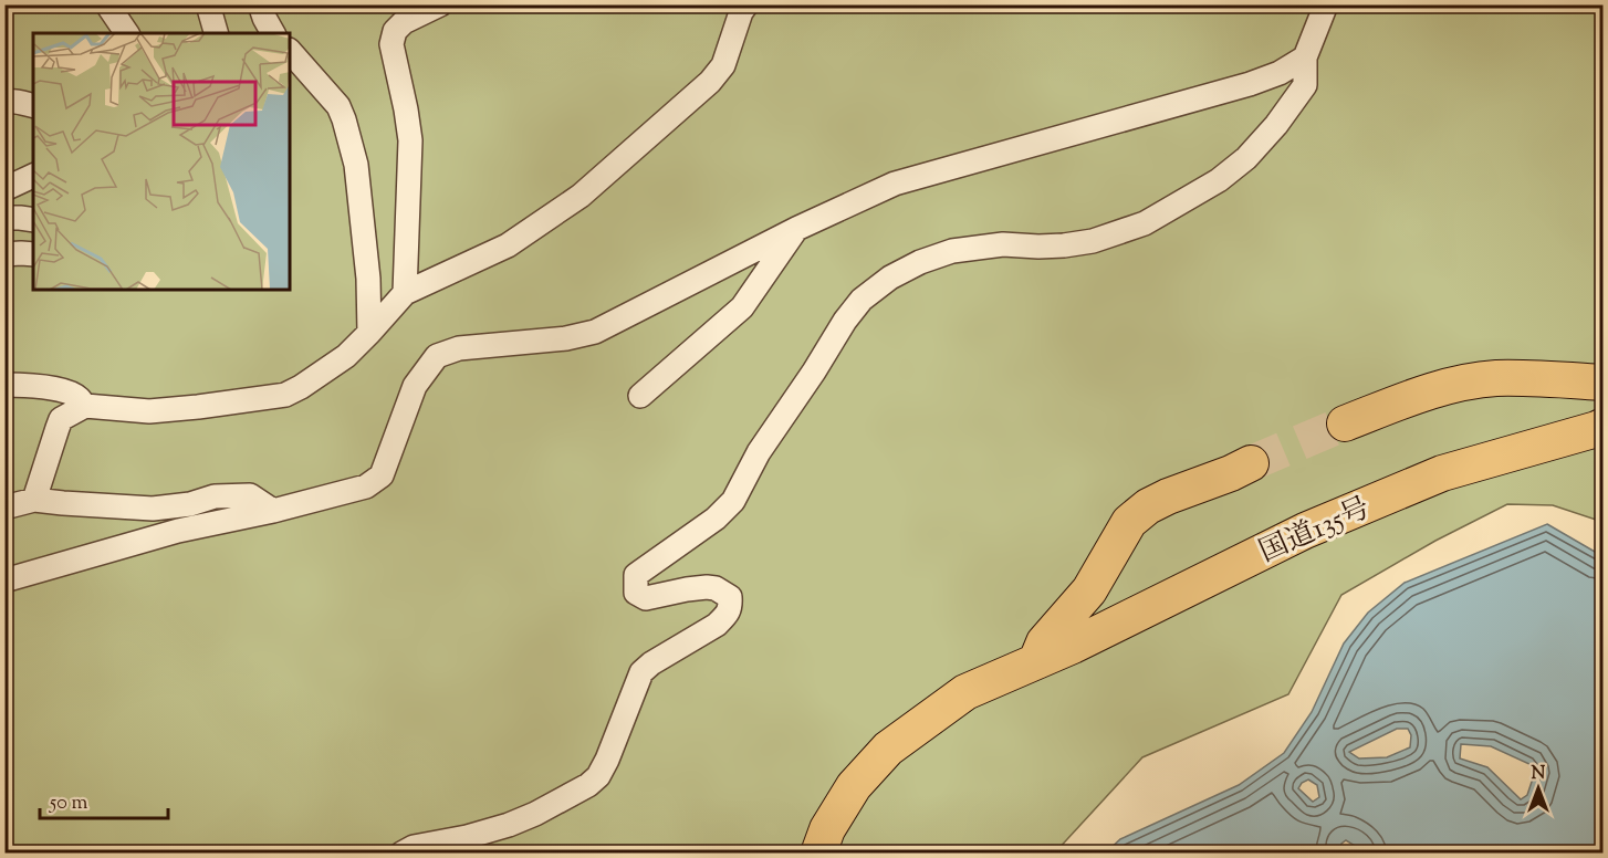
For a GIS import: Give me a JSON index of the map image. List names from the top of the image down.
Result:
{
  "streets": {
    "highway": ["国道135号"]
  },
  "scale_bar": "50 m",
  "north": "top"
}
